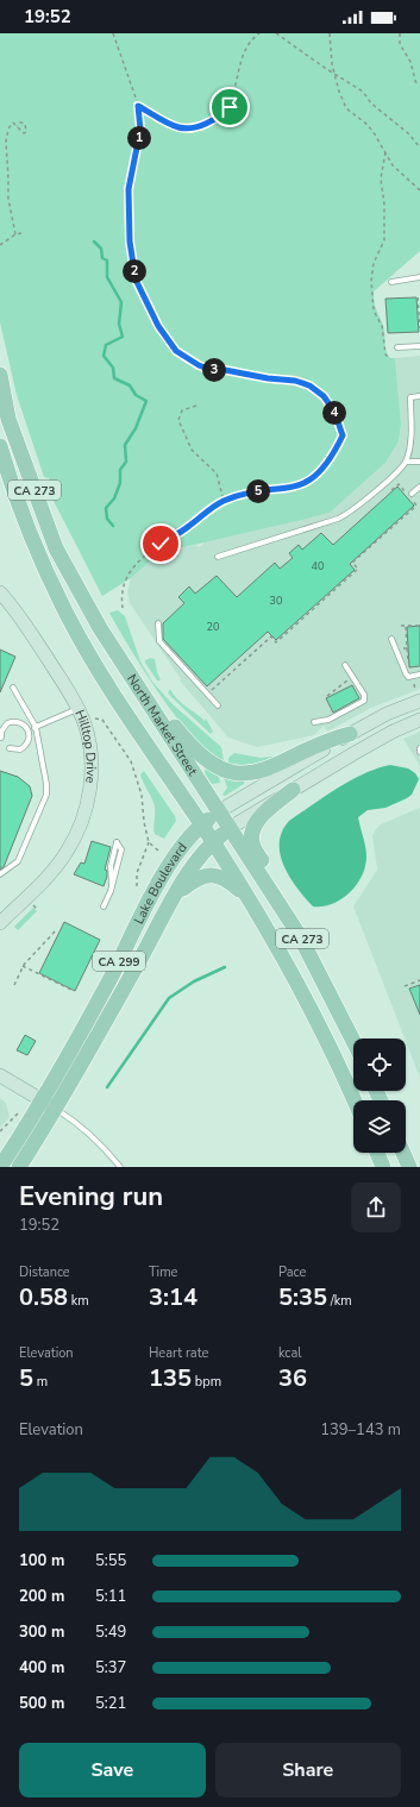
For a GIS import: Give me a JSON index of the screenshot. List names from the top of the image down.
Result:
{
  "streets": {
    "main road": [
      "CA 273",
      "North Market Street",
      "Hilltop Drive",
      "Lake Boulevard",
      "CA 299"
    ]
  },
  "crossings": [
    ["North Market Street", "Lake Boulevard"]
  ],
  "house_numbers": ["40", "30", "20"],
  "page": {
    "status": "19:52",
    "pins": [
      "1",
      "2",
      "3",
      "4",
      "5"
    ],
    "heading": ["Evening run", "19:52"],
    "stats": [
      ["Distance", "0.58 km"],
      ["Time", "3:14"],
      ["Pace", "5:35 /km"],
      ["Elevation", "5 m"],
      ["Heart rate", "135 bpm"],
      ["kcal", "36"]
    ],
    "chart": ["Elevation", "139–143 m"],
    "list": [
      {
        "name": "100 m",
        "note": "5:55"
      },
      {
        "name": "200 m",
        "note": "5:11"
      },
      {
        "name": "300 m",
        "note": "5:49"
      },
      {
        "name": "400 m",
        "note": "5:37"
      },
      {
        "name": "500 m",
        "note": "5:21"
      }
    ],
    "buttons": ["Save", "Share"]
  }
}
